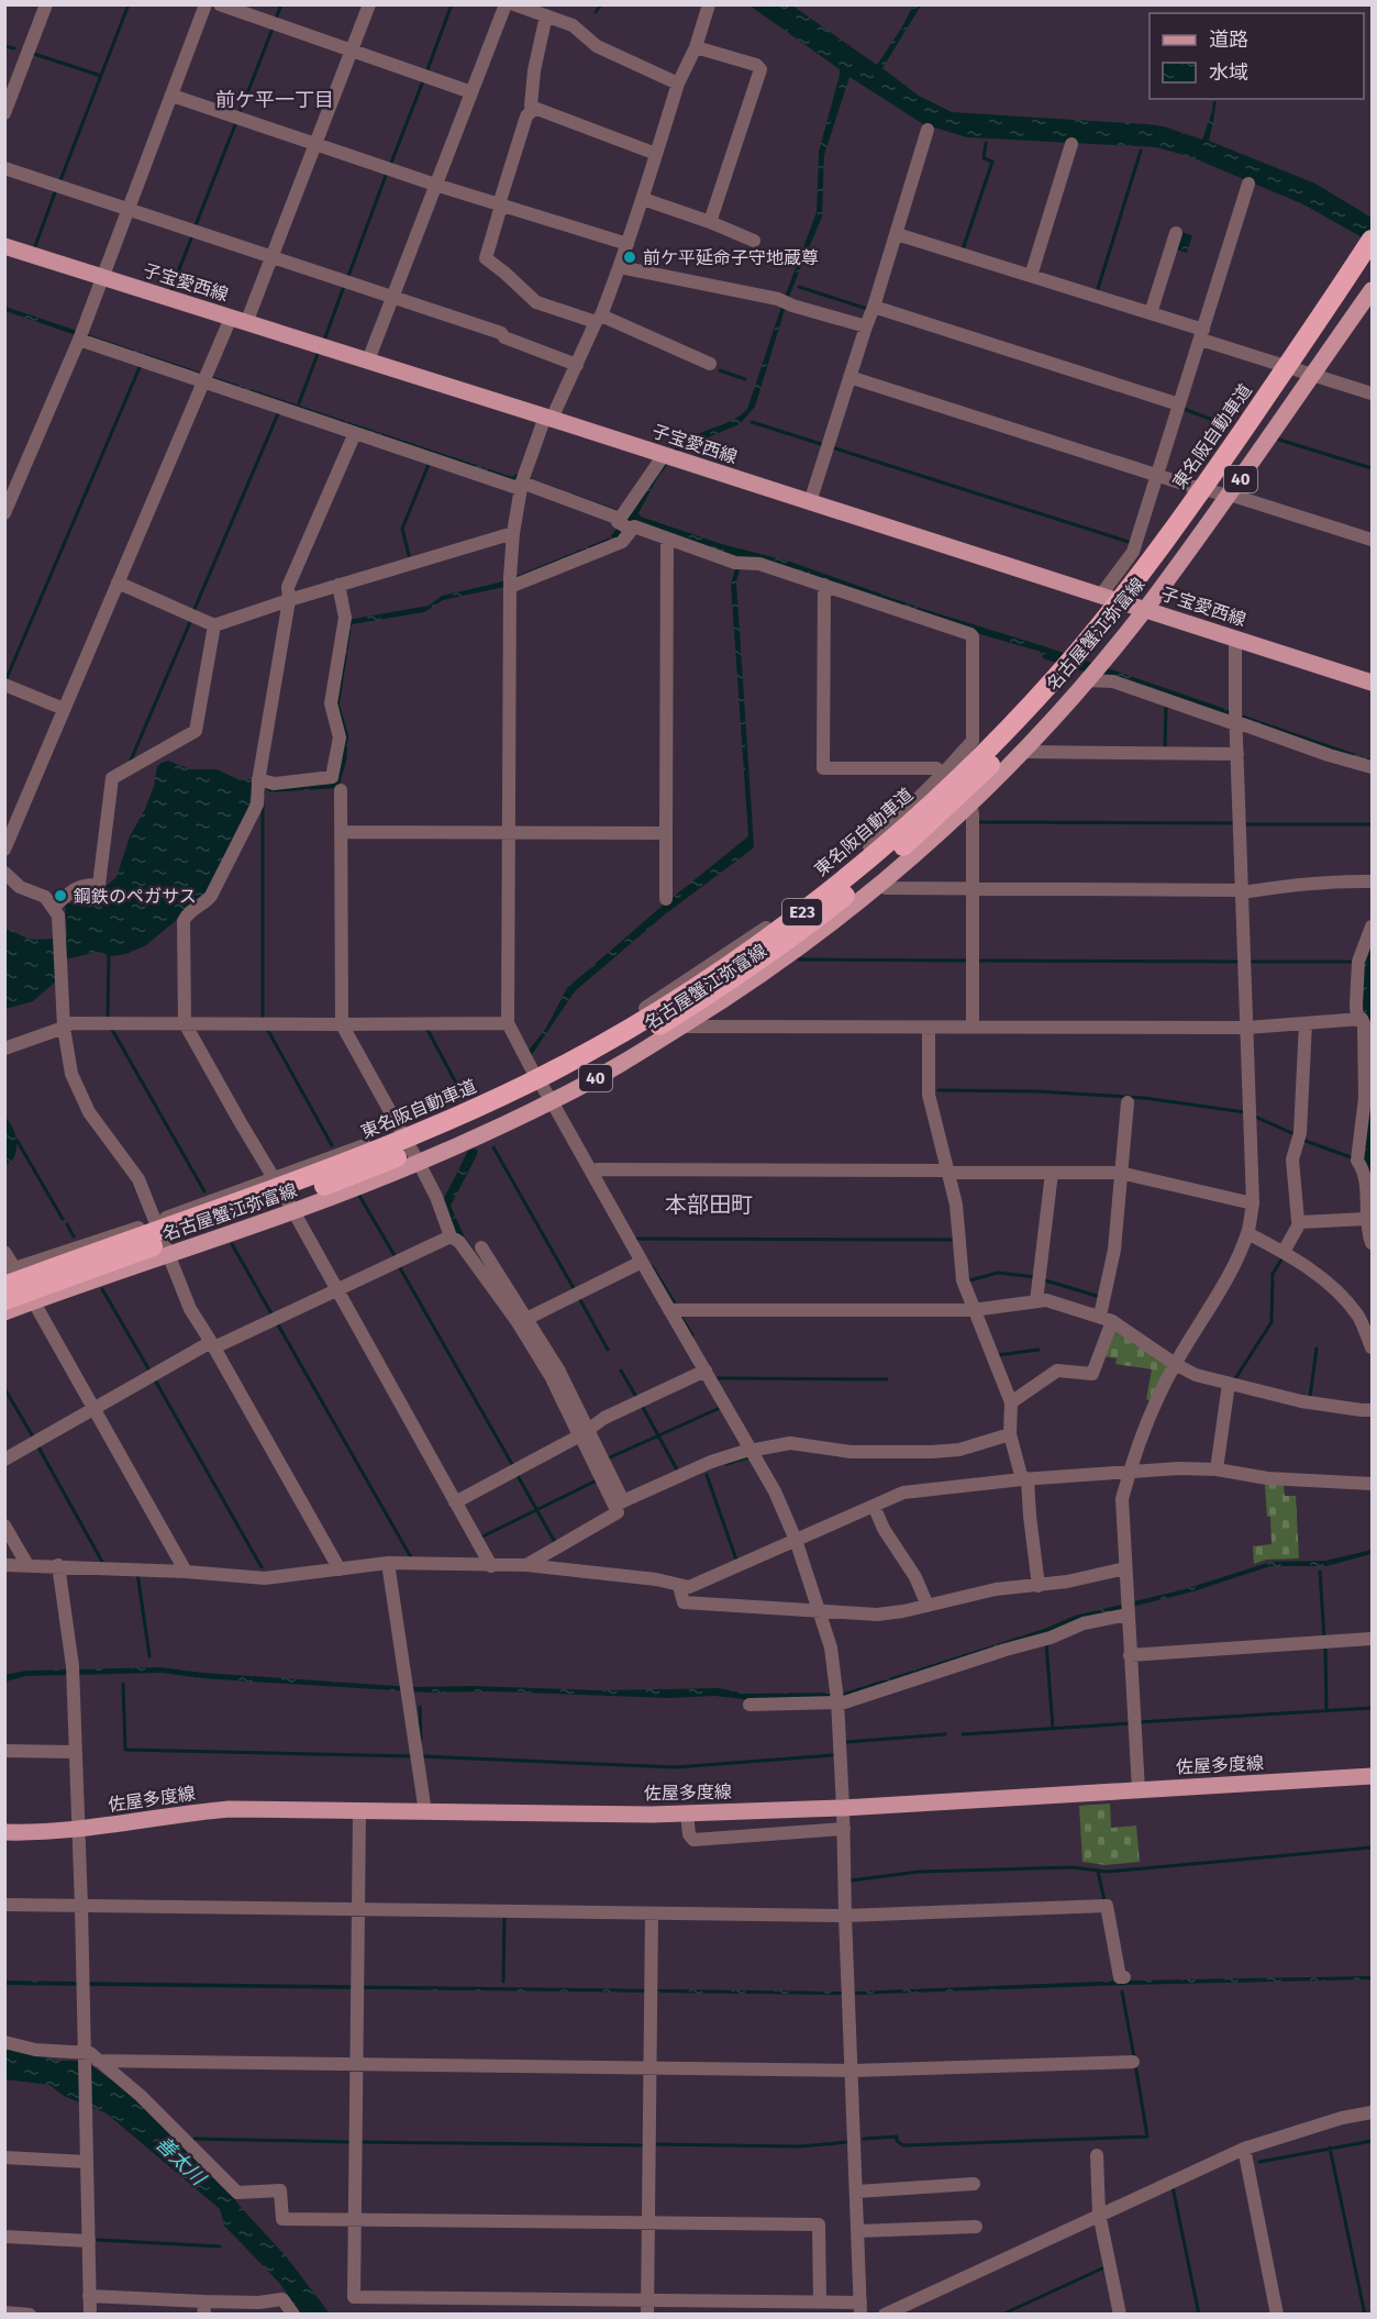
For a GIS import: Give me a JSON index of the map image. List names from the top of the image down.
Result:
{
  "streets": {
    "highway": ["東名阪自動車道", "E23"],
    "main road": [
      "子宝愛西線",
      "40",
      "名古屋蟹江弥富線",
      "佐屋多度線"
    ]
  },
  "crossings": [
    ["子宝愛西線", "名古屋蟹江弥富線"]
  ],
  "districts": ["前ケ平一丁目", "本部田町"],
  "water": ["善太川"],
  "places": ["前ケ平延命子守地蔵尊", "鋼鉄のペガサス"],
  "legend": ["道路", "水域"]
}
